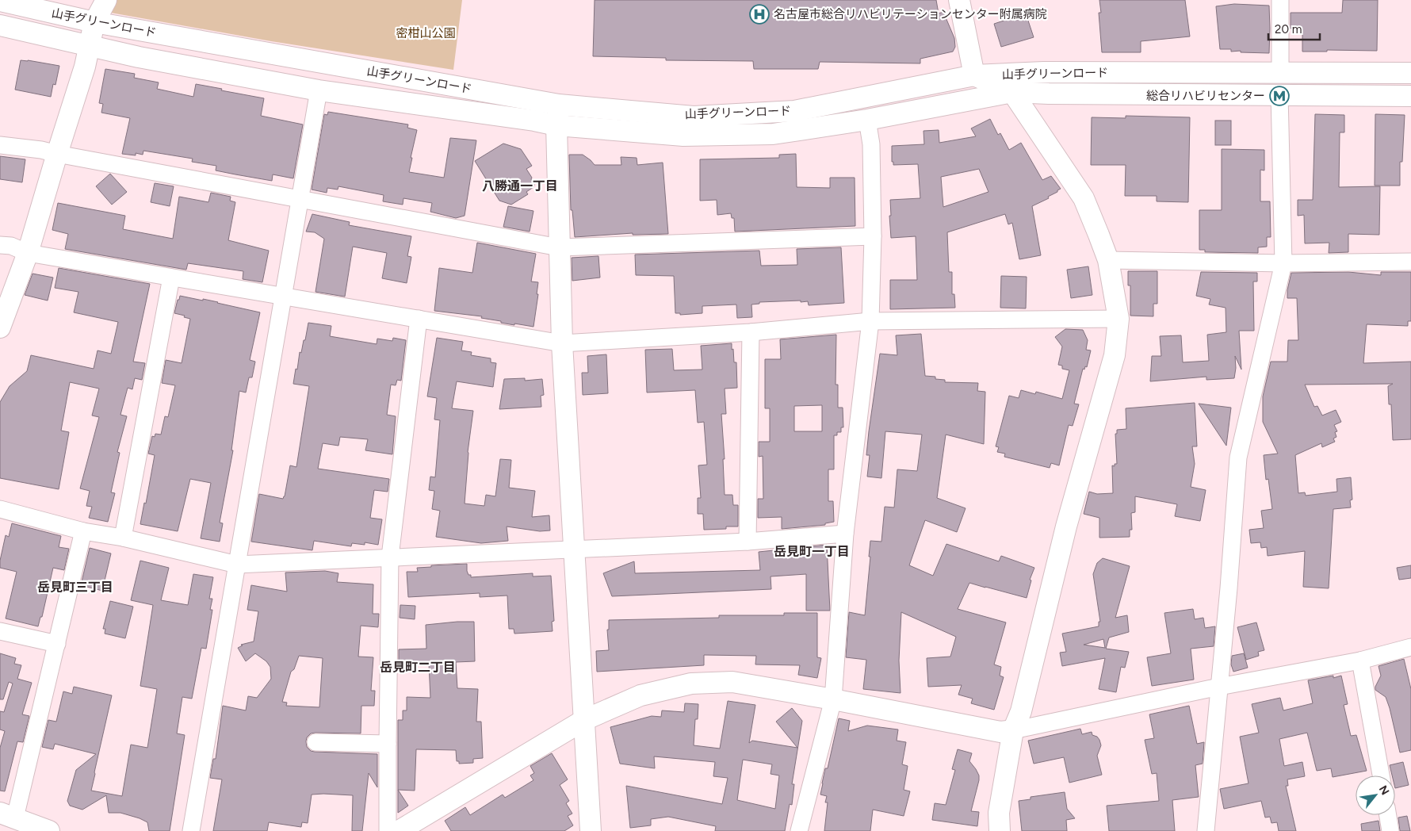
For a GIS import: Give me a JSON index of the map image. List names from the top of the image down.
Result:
{
  "streets": {
    "street": ["山手グリーンロード"]
  },
  "districts": [
    "八勝通一丁目",
    "岳見町一丁目",
    "岳見町三丁目",
    "岳見町二丁目"
  ],
  "parks": ["密柑山公園"],
  "places": {
    "hospital": ["名古屋市総合リハビリテーションセンター附属病院"],
    "metro station": ["総合リハビリセンター"]
  },
  "scale_bar": "20 m",
  "north": "top right"
}
